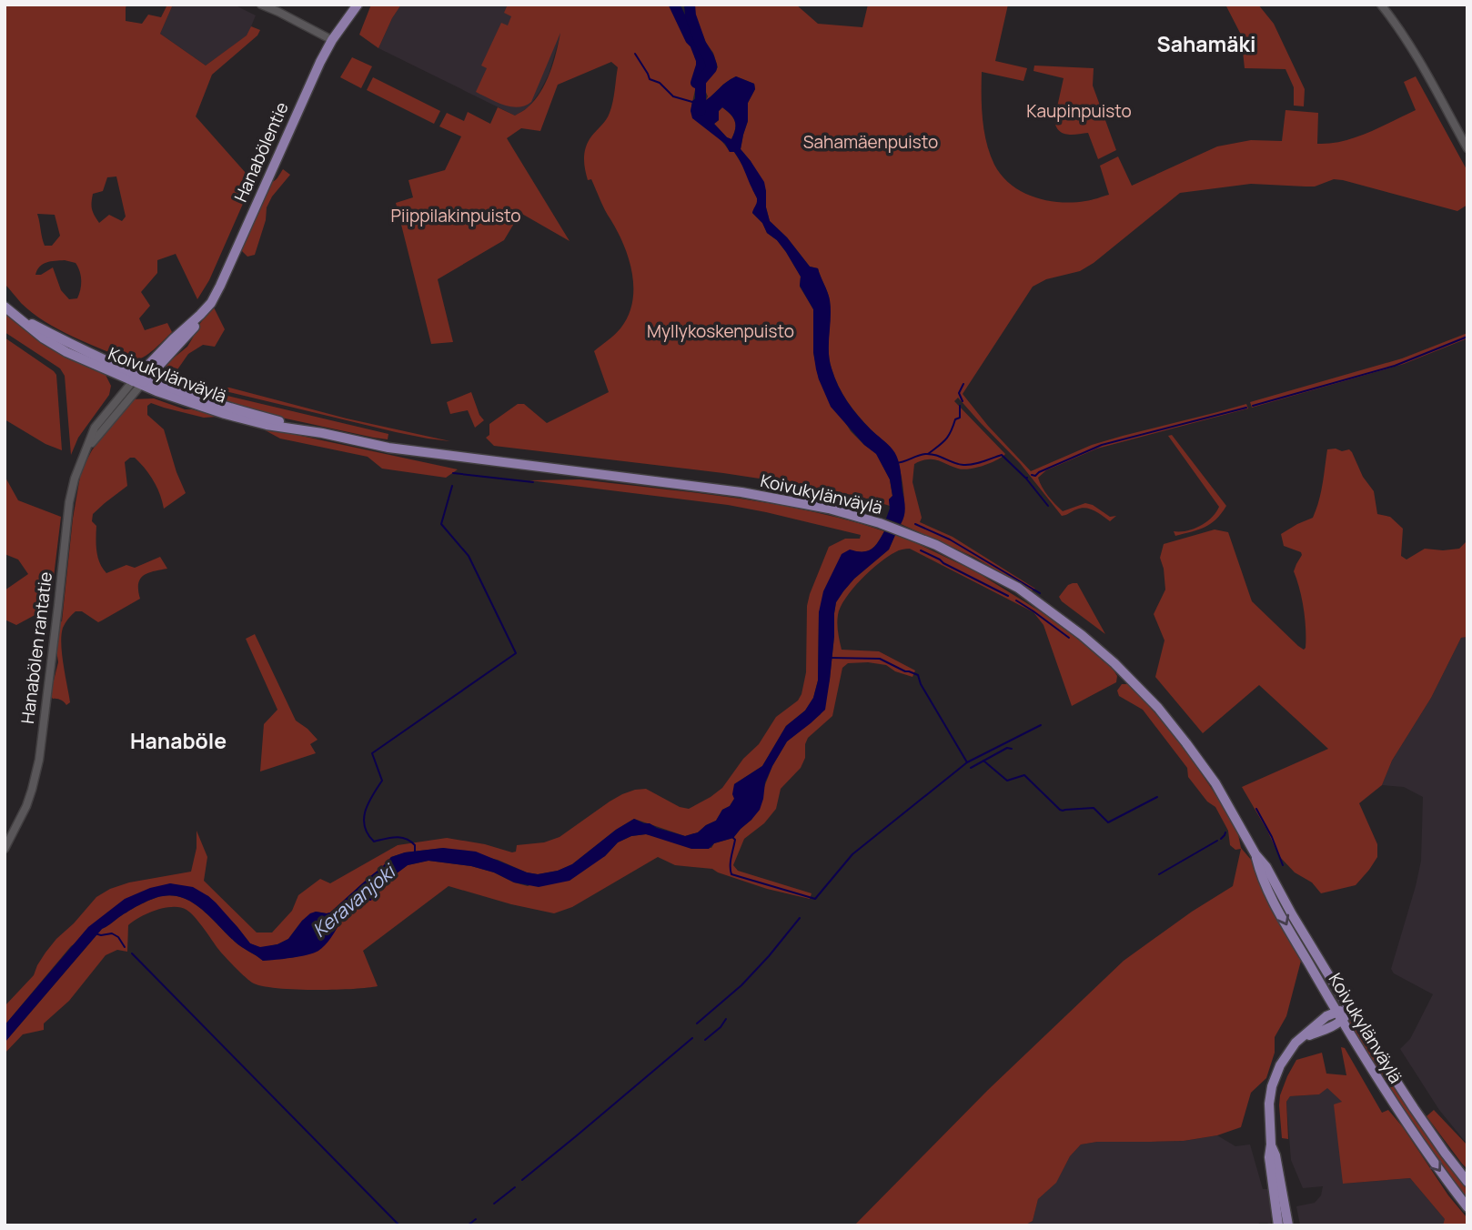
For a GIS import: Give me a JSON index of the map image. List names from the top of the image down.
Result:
{
  "streets": {
    "main road": ["Hanabölentie", "Koivukylänväylä"],
    "street": ["Hanabölen rantatie"]
  },
  "crossings": [
    ["Hanabölentie", "Koivukylänväylä"],
    ["Hanabölentie", "Hanabölen rantatie"],
    ["Koivukylänväylä", "Hanabölen rantatie"]
  ],
  "districts": ["Sahamäki", "Hanaböle"],
  "water": ["Keravanjoki"],
  "parks": [
    "Kaupinpuisto",
    "Sahamäenpuisto",
    "Piippilakinpuisto",
    "Myllykoskenpuisto"
  ]
}
